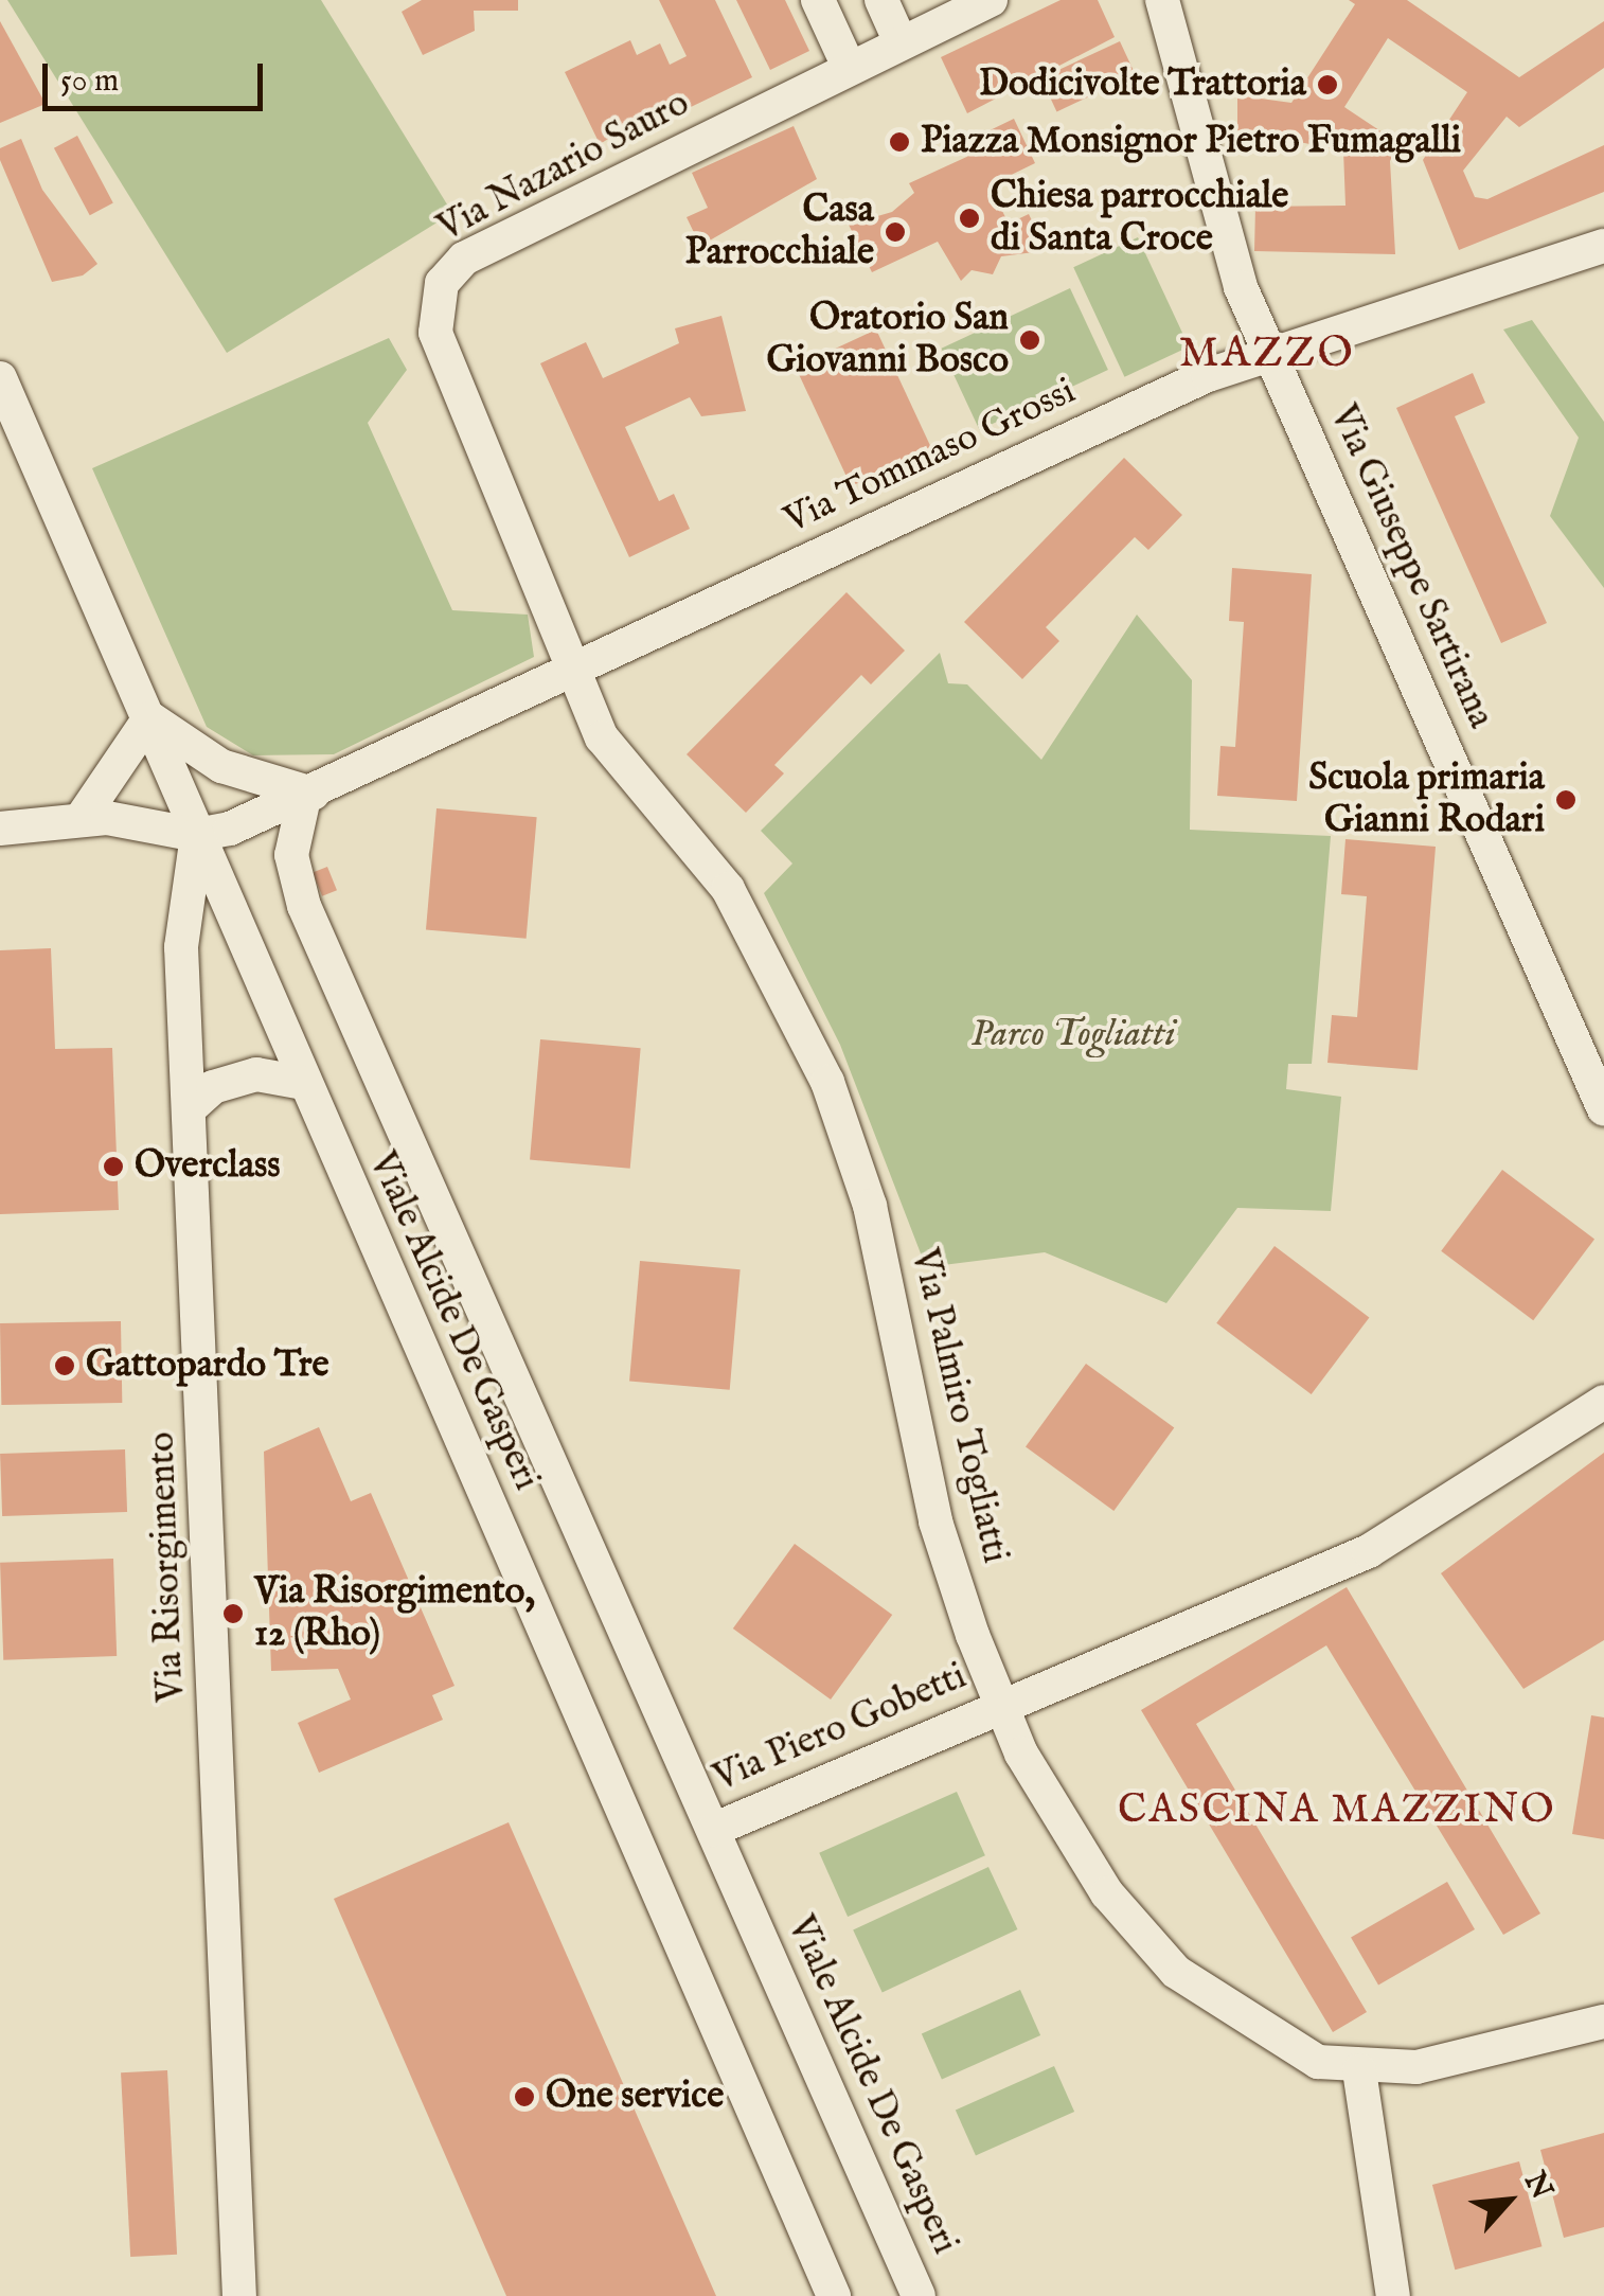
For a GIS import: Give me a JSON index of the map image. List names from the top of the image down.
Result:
{
  "streets": {
    "street": [
      "Via Nazario Sauro",
      "Via Tommaso Grossi",
      "Via Giuseppe Sartirana",
      "Viale Alcide De Gasperi",
      "Via Palmiro Togliatti",
      "Via Risorgimento",
      "Via Piero Gobetti"
    ]
  },
  "crossings": [
    ["Via Nazario Sauro", "Via Tommaso Grossi"],
    ["Via Nazario Sauro", "Via Palmiro Togliatti"],
    ["Via Tommaso Grossi", "Via Giuseppe Sartirana"],
    ["Via Tommaso Grossi", "Viale Alcide De Gasperi"],
    ["Via Tommaso Grossi", "Via Palmiro Togliatti"],
    ["Via Tommaso Grossi", "Via Risorgimento"],
    ["Viale Alcide De Gasperi", "Via Risorgimento"],
    ["Viale Alcide De Gasperi", "Via Piero Gobetti"],
    ["Via Palmiro Togliatti", "Via Piero Gobetti"]
  ],
  "districts": ["MAZZO", "CASCINA MAZZINO"],
  "parks": ["Parco Togliatti"],
  "places": [
    "Dodicivolte Trattoria",
    "Piazza Monsignor Pietro Fumagalli",
    "Chiesa parrocchiale di Santa Croce",
    "Casa Parrocchiale",
    "Oratorio San Giovanni Bosco",
    "Scuola primaria Gianni Rodari",
    "Overclass",
    "Gattopardo Tre",
    "Via Risorgimento, 12 (Rho)",
    "One service"
  ],
  "scale_bar": "50 m",
  "north": "top right"
}
